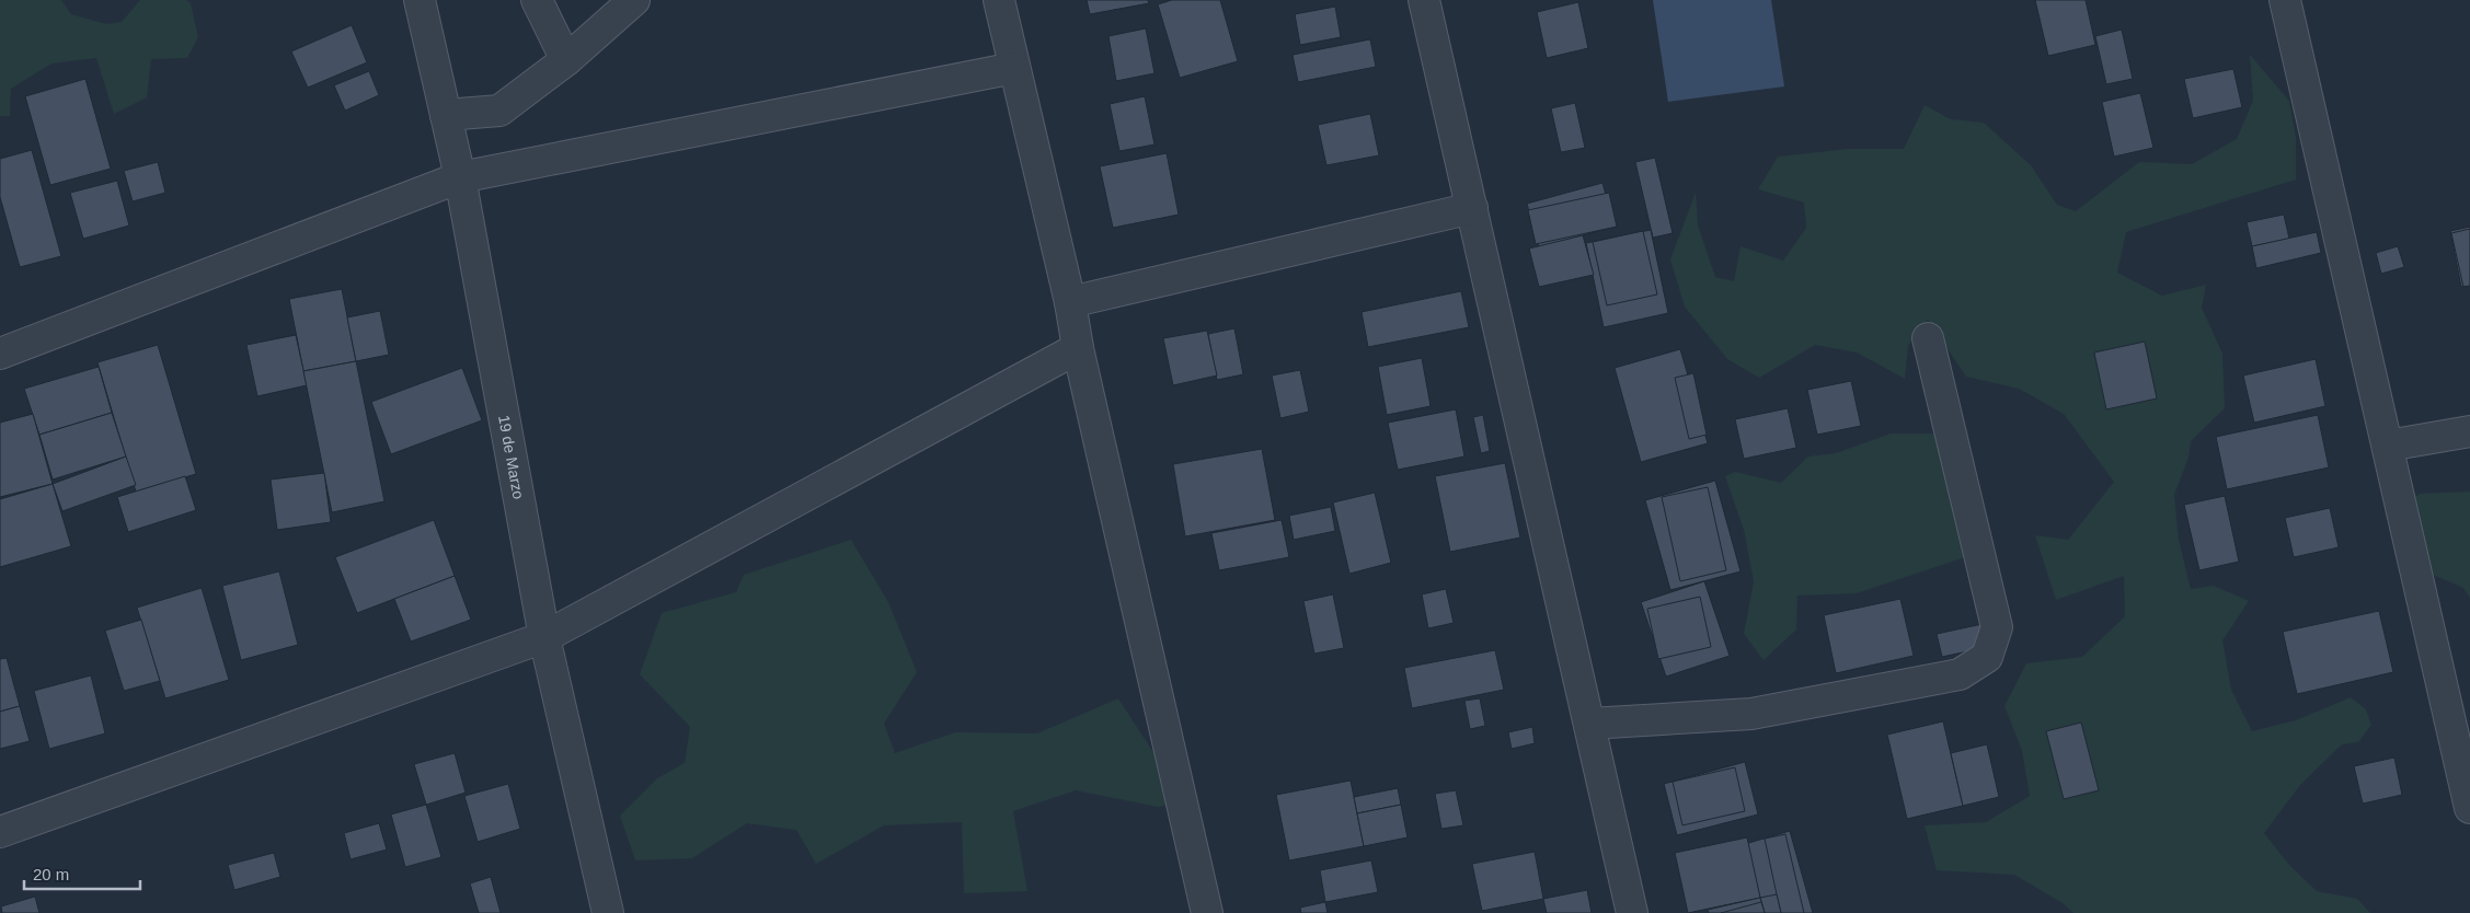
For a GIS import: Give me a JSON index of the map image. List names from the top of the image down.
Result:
{
  "streets": {
    "street": ["19 de Marzo"]
  },
  "scale_bar": "20 m"
}
